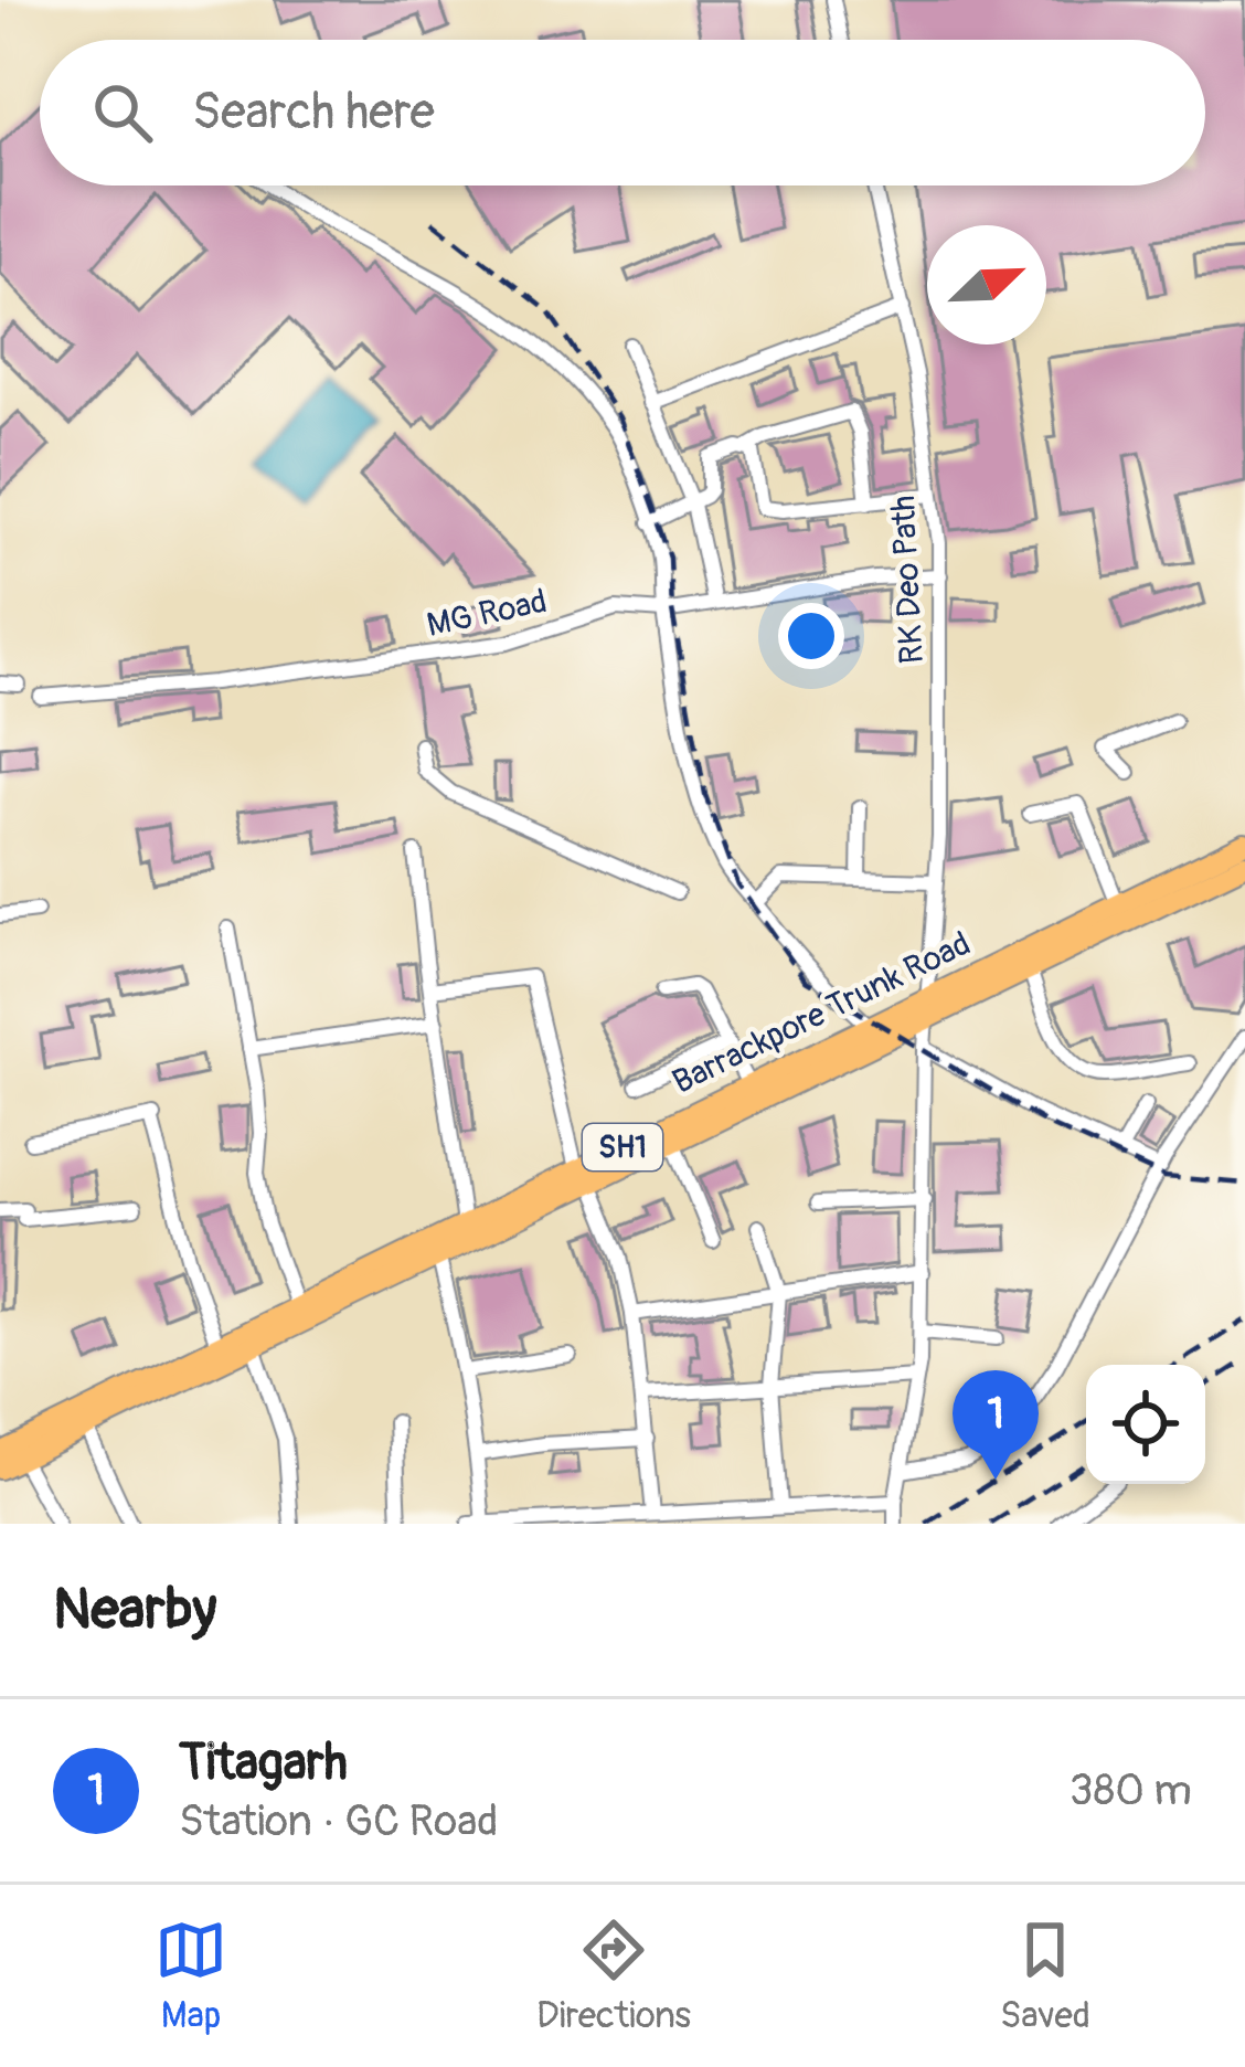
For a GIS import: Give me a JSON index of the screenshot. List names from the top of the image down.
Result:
{
  "streets": {
    "main road": ["Barrackpore Trunk Road", "SH1"],
    "street": ["RK Deo Path", "MG Road"]
  },
  "crossings": [
    ["RK Deo Path", "MG Road"],
    ["RK Deo Path", "Barrackpore Trunk Road"]
  ],
  "north": "top right",
  "page": {
    "search": "Search here",
    "pins": "1",
    "heading": "Nearby",
    "list": [
      {
        "mark": "1",
        "name": "Titagarh",
        "note": "Station · GC Road",
        "value": "380 m"
      }
    ],
    "nav": ["Map", "Directions", "Saved"]
  }
}
